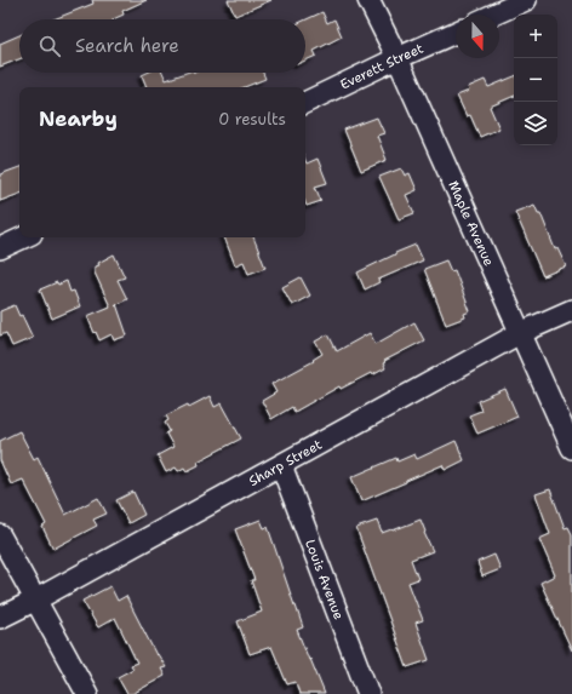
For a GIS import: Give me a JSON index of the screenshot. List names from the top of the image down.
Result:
{
  "streets": {
    "street": [
      "Everett Street",
      "Maple Avenue",
      "Sharp Street",
      "Louis Avenue"
    ]
  },
  "crossings": [
    ["Everett Street", "Maple Avenue"],
    ["Maple Avenue", "Sharp Street"],
    ["Sharp Street", "Louis Avenue"]
  ],
  "north": "bottom",
  "page": {
    "map_buttons": ["+", "−"],
    "search": "Search here",
    "heading": ["Nearby", "0 results"]
  }
}
